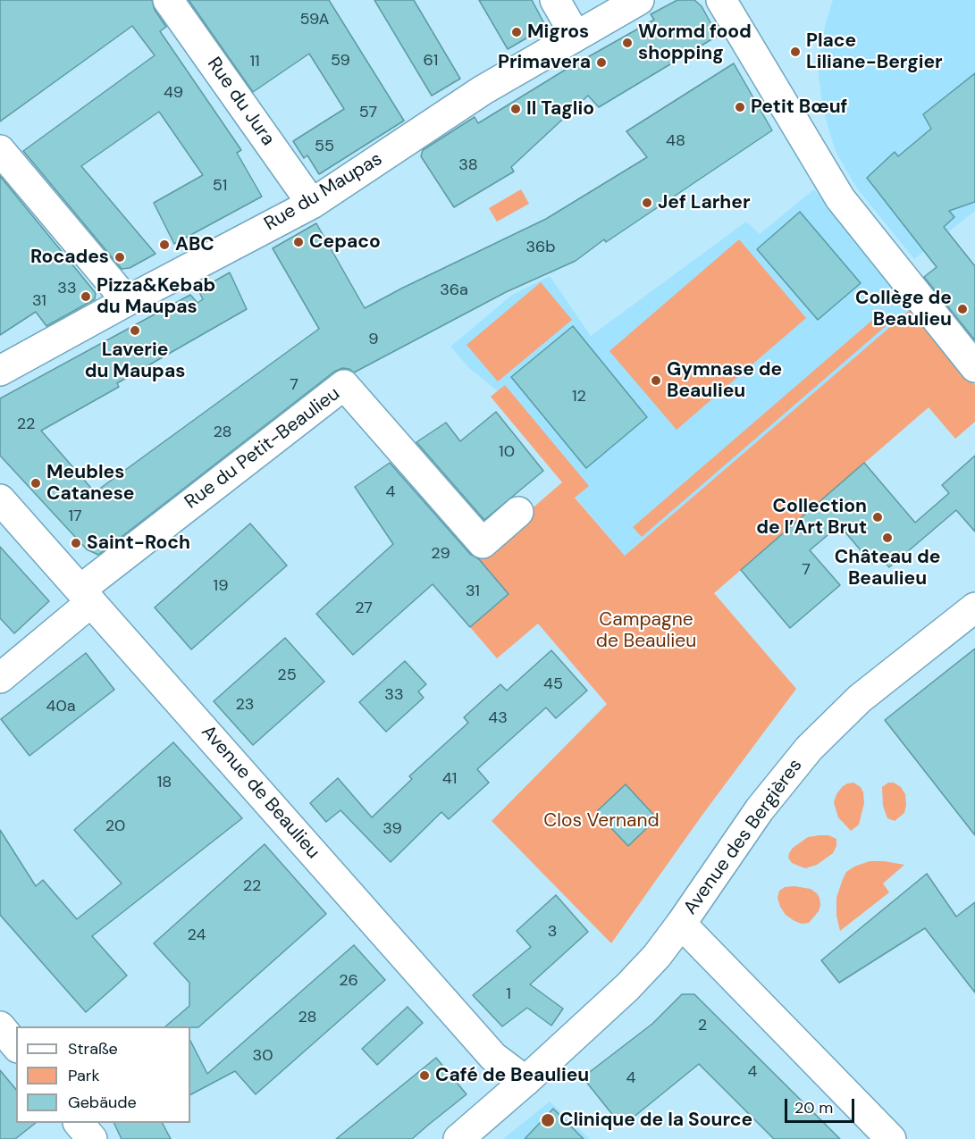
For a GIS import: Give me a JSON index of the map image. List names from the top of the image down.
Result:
{
  "streets": {
    "street": [
      "Rue du Jura",
      "Rue du Maupas",
      "Rue du Petit-Beaulieu",
      "Avenue de Beaulieu",
      "Avenue des Bergières"
    ]
  },
  "crossings": [
    ["Rue du Jura", "Rue du Maupas"],
    ["Rue du Petit-Beaulieu", "Avenue de Beaulieu"],
    ["Avenue de Beaulieu", "Avenue des Bergières"]
  ],
  "parks": ["Campagne de Beaulieu", "Clos Vernand"],
  "places": [
    "Migros",
    "Wormd food shopping",
    "Place Liliane-Bergier",
    "Primavera",
    "Petit Bœuf",
    "Il Taglio",
    "Jef Larher",
    "Cepaco",
    "ABC",
    "Rocades",
    "Pizza&Kebab du Maupas",
    "Collège de Beaulieu",
    "Laverie du Maupas",
    "Gymnase de Beaulieu",
    "Meubles Catanese",
    "Collection de l’Art Brut",
    "Château de Beaulieu",
    "Saint-Roch",
    "Café de Beaulieu",
    "Clinique de la Source"
  ],
  "house_numbers": [
    "59A",
    "59",
    "61",
    "11",
    "49",
    "57",
    "48",
    "55",
    "38",
    "51",
    "36b",
    "33",
    "36a",
    "31",
    "9",
    "7",
    "12",
    "22",
    "28",
    "10",
    "4",
    "17",
    "29",
    "7",
    "19",
    "31",
    "27",
    "25",
    "45",
    "33",
    "23",
    "40a",
    "43",
    "41",
    "18",
    "20",
    "39",
    "22",
    "3",
    "24",
    "26",
    "1",
    "28",
    "2",
    "30",
    "4",
    "4"
  ],
  "legend": ["Straße", "Park", "Gebäude"],
  "scale_bar": "20 m"
}
